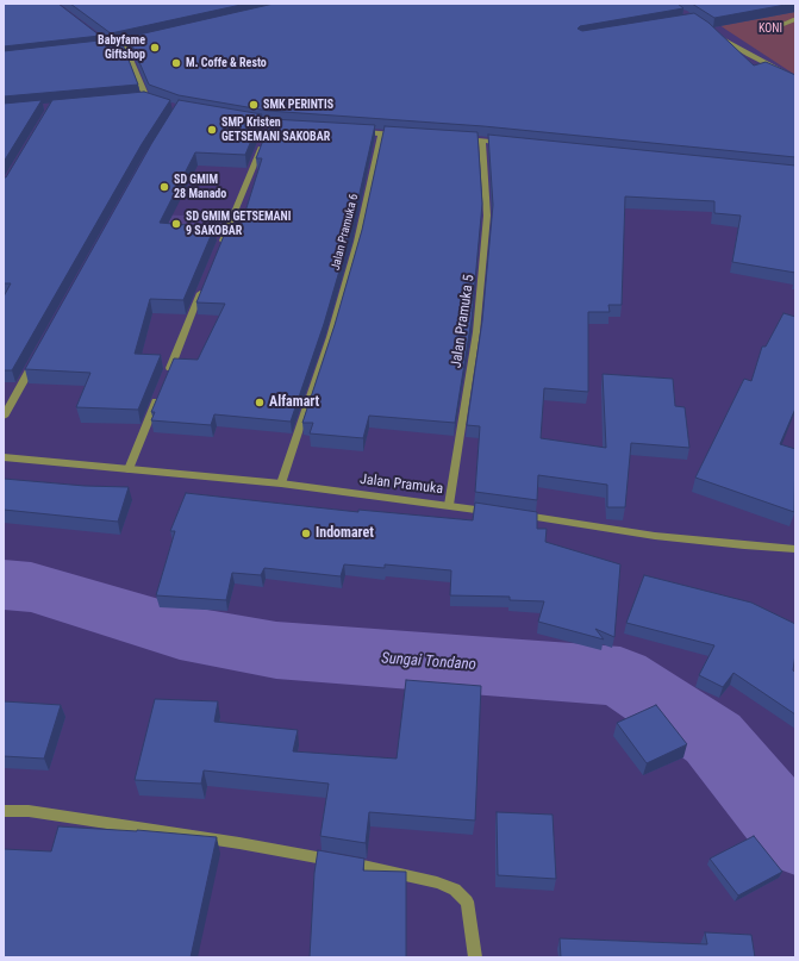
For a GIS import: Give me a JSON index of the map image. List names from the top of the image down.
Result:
{
  "streets": {
    "street": ["Jalan Pramuka 6", "Jalan Pramuka 5", "Jalan Pramuka"]
  },
  "crossings": [
    ["Jalan Pramuka 6", "Jalan Pramuka"],
    ["Jalan Pramuka 5", "Jalan Pramuka"]
  ],
  "water": ["Sungai Tondano"],
  "parks": ["KONI"],
  "places": [
    "Babyfame Giftshop",
    "M. Coffe & Resto",
    "SMK PERINTIS",
    "SMP Kristen GETSEMANI SAKOBAR",
    "SD GMIM 28 Manado",
    "SD GMIM GETSEMANI 9 SAKOBAR",
    "Alfamart",
    "Indomaret"
  ]
}
